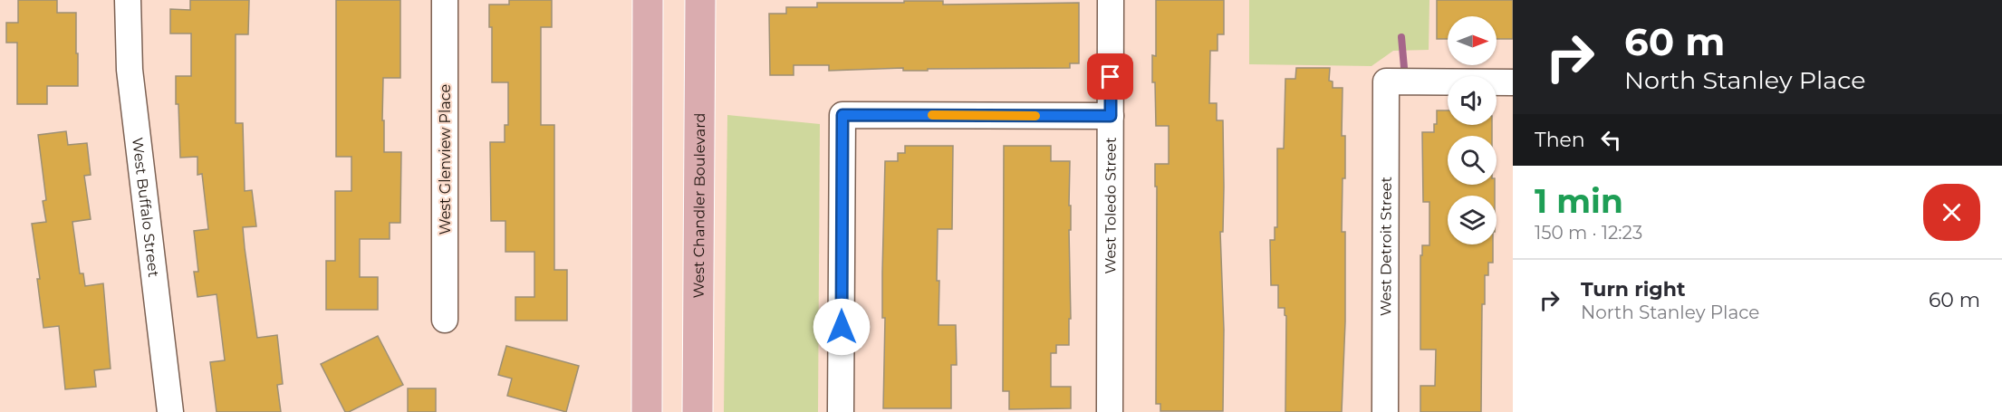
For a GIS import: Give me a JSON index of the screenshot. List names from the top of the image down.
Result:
{
  "streets": {
    "main road": ["West Chandler Boulevard"],
    "street": [
      "West Glenview Place",
      "West Buffalo Street",
      "West Toledo Street",
      "West Detroit Street"
    ]
  },
  "north": "right",
  "page": {
    "turn": ["60 m", "North Stanley Place"],
    "then": "Then",
    "heading": ["1 min", "150 m · 12:23"],
    "list": [
      {
        "name": "Turn right",
        "note": "North Stanley Place",
        "value": "60 m"
      }
    ]
  }
}
